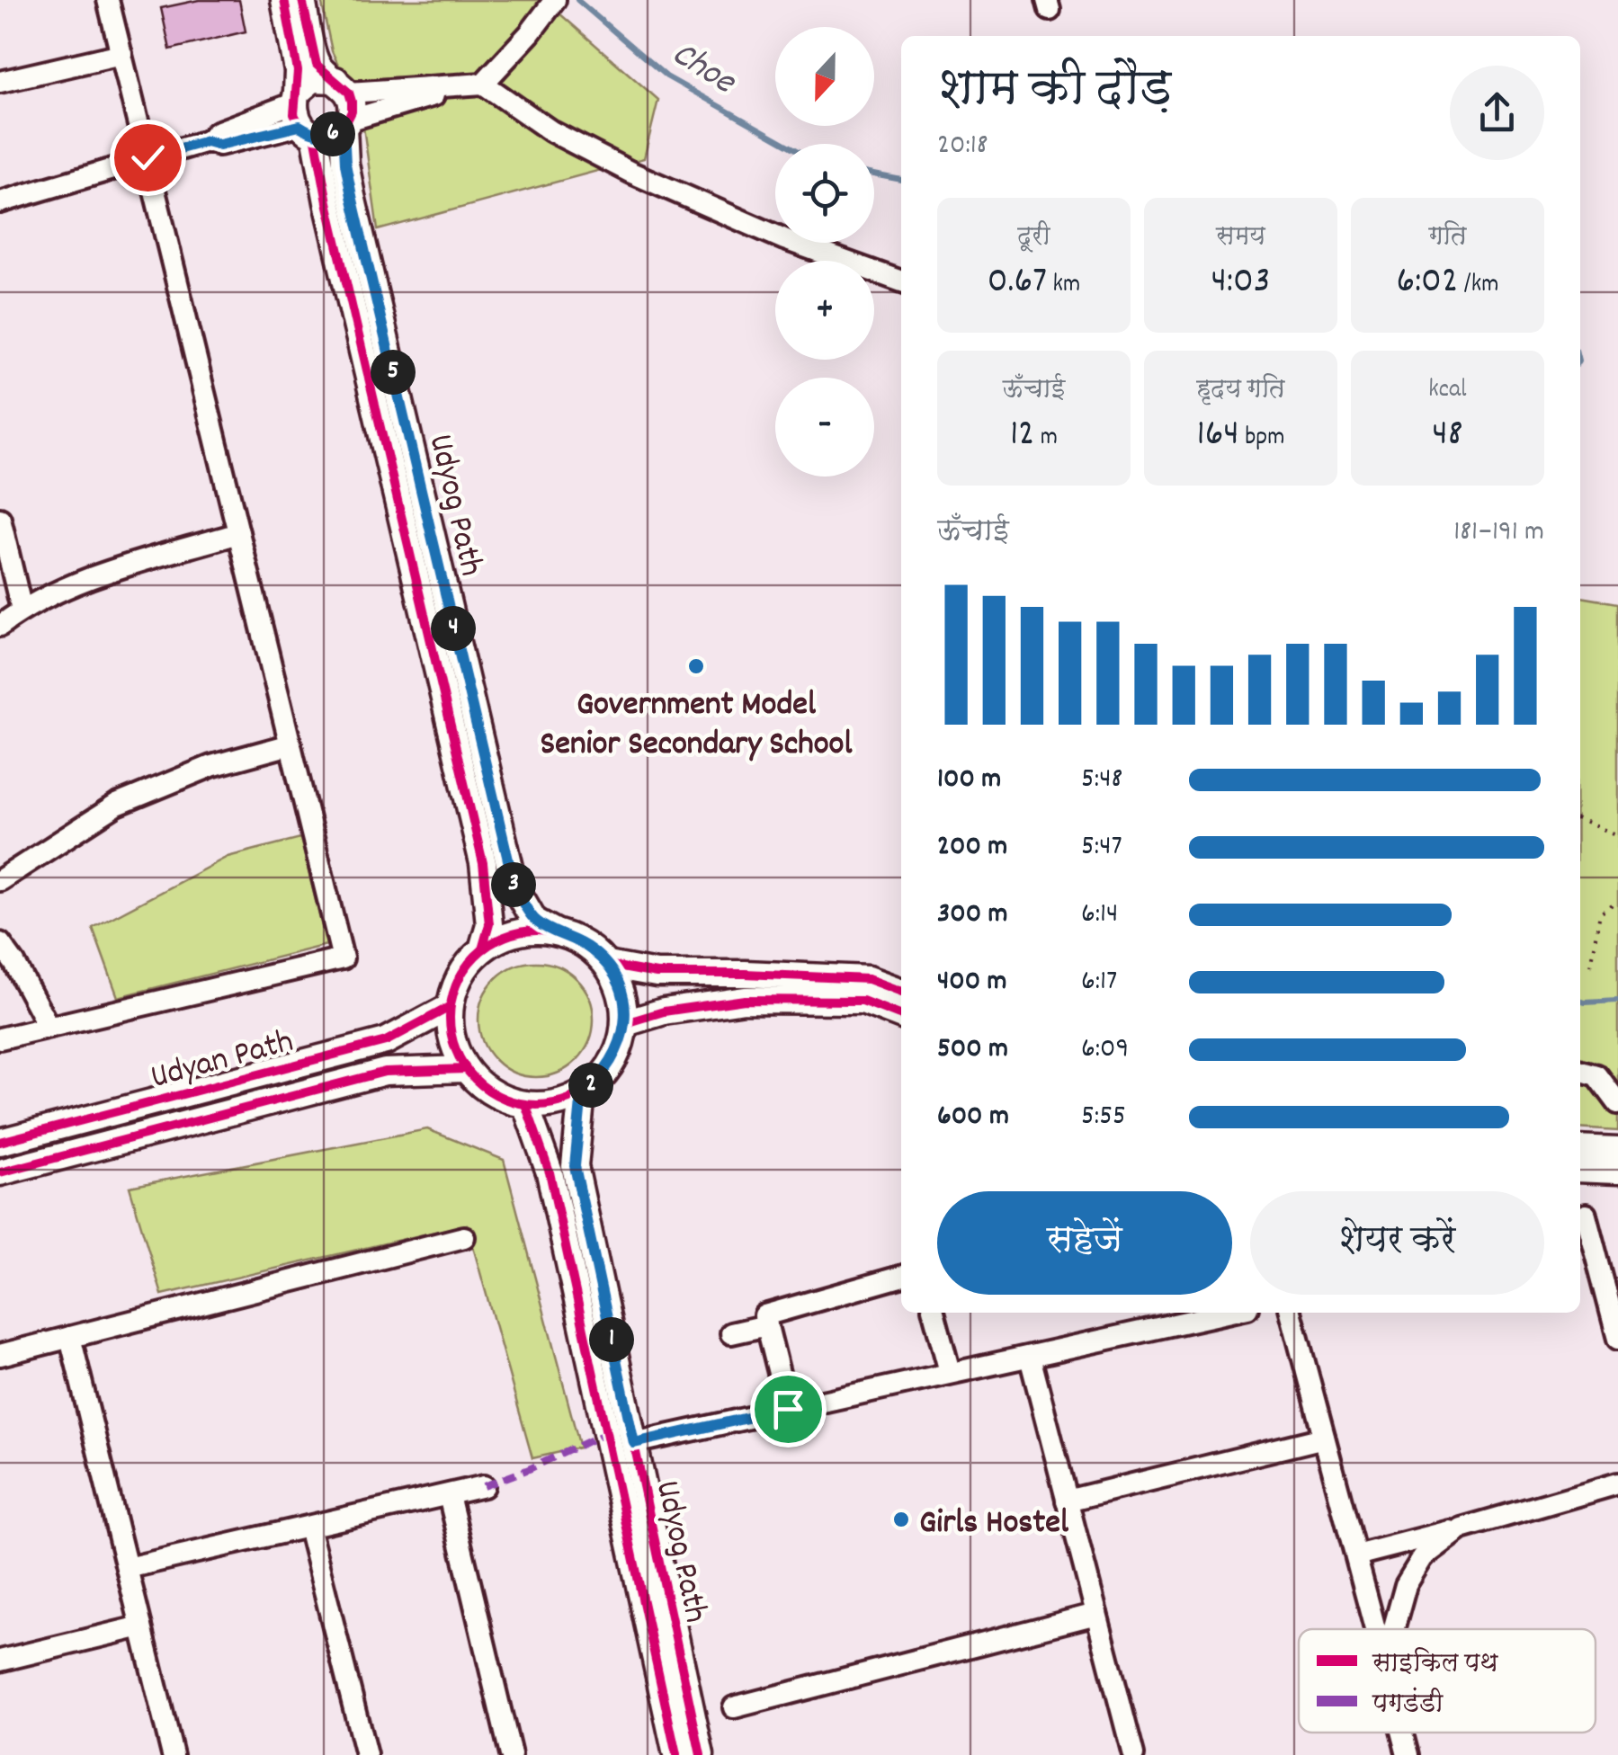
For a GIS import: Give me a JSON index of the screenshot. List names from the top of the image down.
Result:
{
  "streets": {
    "main road": ["Udyog Path", "Udyan Path"]
  },
  "crossings": [
    ["Udyog Path", "Udyan Path"]
  ],
  "water": ["Choe"],
  "places": ["Government Model Senior Secondary School", "Girls Hostel"],
  "legend": ["साइकिल पथ", "पगडंडी"],
  "north": "bottom",
  "page": {
    "map_buttons": ["+", "−"],
    "heading": ["शाम की दौड़", "20:18"],
    "pins": [
      "6",
      "5",
      "4",
      "3",
      "2",
      "1"
    ],
    "stats": [
      ["दूरी", "0.67 km"],
      ["समय", "4:03"],
      ["गति", "6:02 /km"],
      ["ऊँचाई", "12 m"],
      ["हृदय गति", "164 bpm"],
      ["kcal", "48"]
    ],
    "chart": ["ऊँचाई", "181–191 m"],
    "list": [
      {
        "name": "100 m",
        "note": "5:48"
      },
      {
        "name": "200 m",
        "note": "5:47"
      },
      {
        "name": "300 m",
        "note": "6:14"
      },
      {
        "name": "400 m",
        "note": "6:17"
      },
      {
        "name": "500 m",
        "note": "6:09"
      },
      {
        "name": "600 m",
        "note": "5:55"
      }
    ],
    "buttons": ["सहेजें", "शेयर करें"]
  }
}
